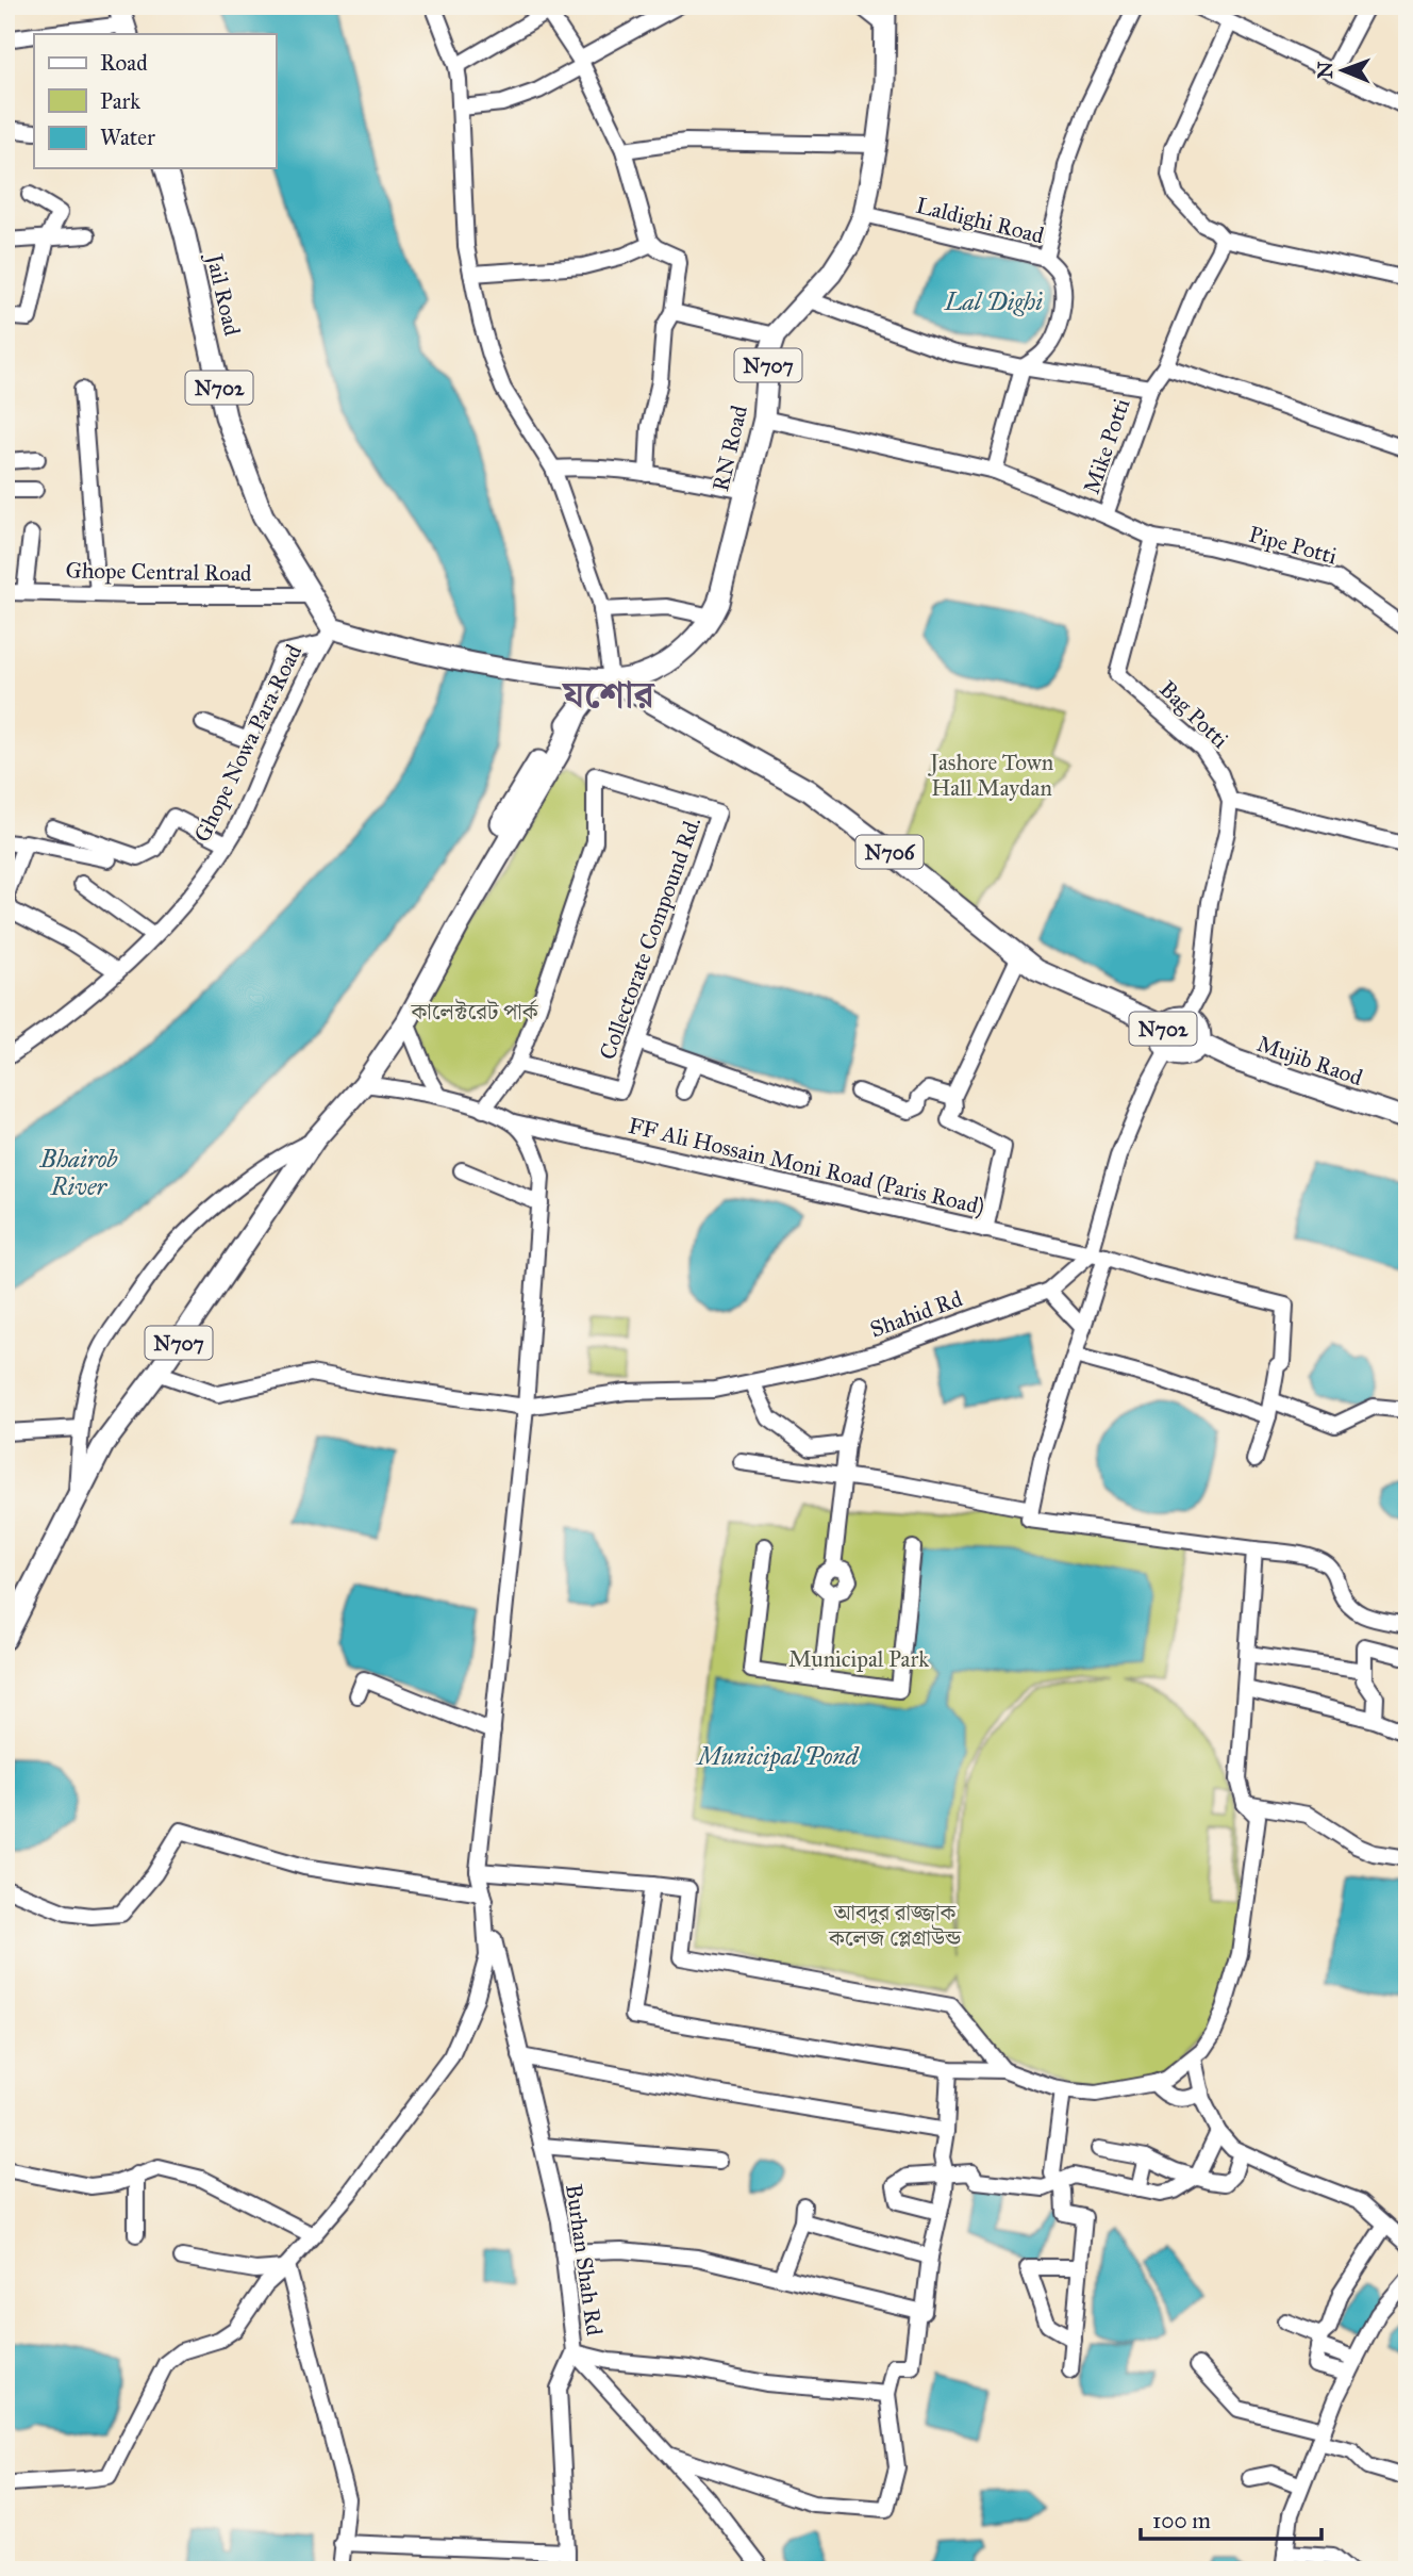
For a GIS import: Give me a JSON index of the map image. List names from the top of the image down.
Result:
{
  "streets": {
    "highway": [
      "Jail Road",
      "N707",
      "N702",
      "RN Road",
      "N706",
      "Mujib Raod"
    ],
    "street": [
      "Laldighi Road",
      "Mike Potti",
      "Pipe Potti",
      "Ghope Central Road",
      "Bag Potti",
      "Ghope Nowa Para Road",
      "Collectorate Compound Rd.",
      "FF Ali Hossain Moni Road (Paris Road)",
      "Shahid Rd",
      "Burhan Shah Rd"
    ]
  },
  "crossings": [
    ["Laldighi Road", "N707"],
    ["Laldighi Road", "Mike Potti"],
    ["Jail Road", "N702"],
    ["Jail Road", "Ghope Central Road"],
    ["N707", "RN Road"],
    ["N707", "N706"],
    ["N707", "FF Ali Hossain Moni Road (Paris Road)"],
    ["N707", "Shahid Rd"],
    ["N702", "Ghope Central Road"],
    ["N702", "Ghope Nowa Para Road"],
    ["N702", "N706"],
    ["N702", "Mujib Raod"],
    ["Mike Potti", "Pipe Potti"],
    ["RN Road", "Pipe Potti"],
    ["RN Road", "N706"],
    ["Pipe Potti", "Bag Potti"],
    ["N706", "Mujib Raod"],
    ["Collectorate Compound Rd.", "FF Ali Hossain Moni Road (Paris Road)"],
    ["FF Ali Hossain Moni Road (Paris Road)", "Shahid Rd"]
  ],
  "districts": ["যশোর"],
  "water": ["Lal Dighi", "Bhairob River", "Municipal Pond"],
  "parks": [
    "Jashore Town Hall Maydan",
    "কালেক্টরেট পার্ক",
    "Municipal Park",
    "আবদুর রাজ্জাক কলেজ প্লেগ্রাউন্ড"
  ],
  "legend": ["Road", "Park", "Water"],
  "scale_bar": "100 m",
  "north": "left"
}
